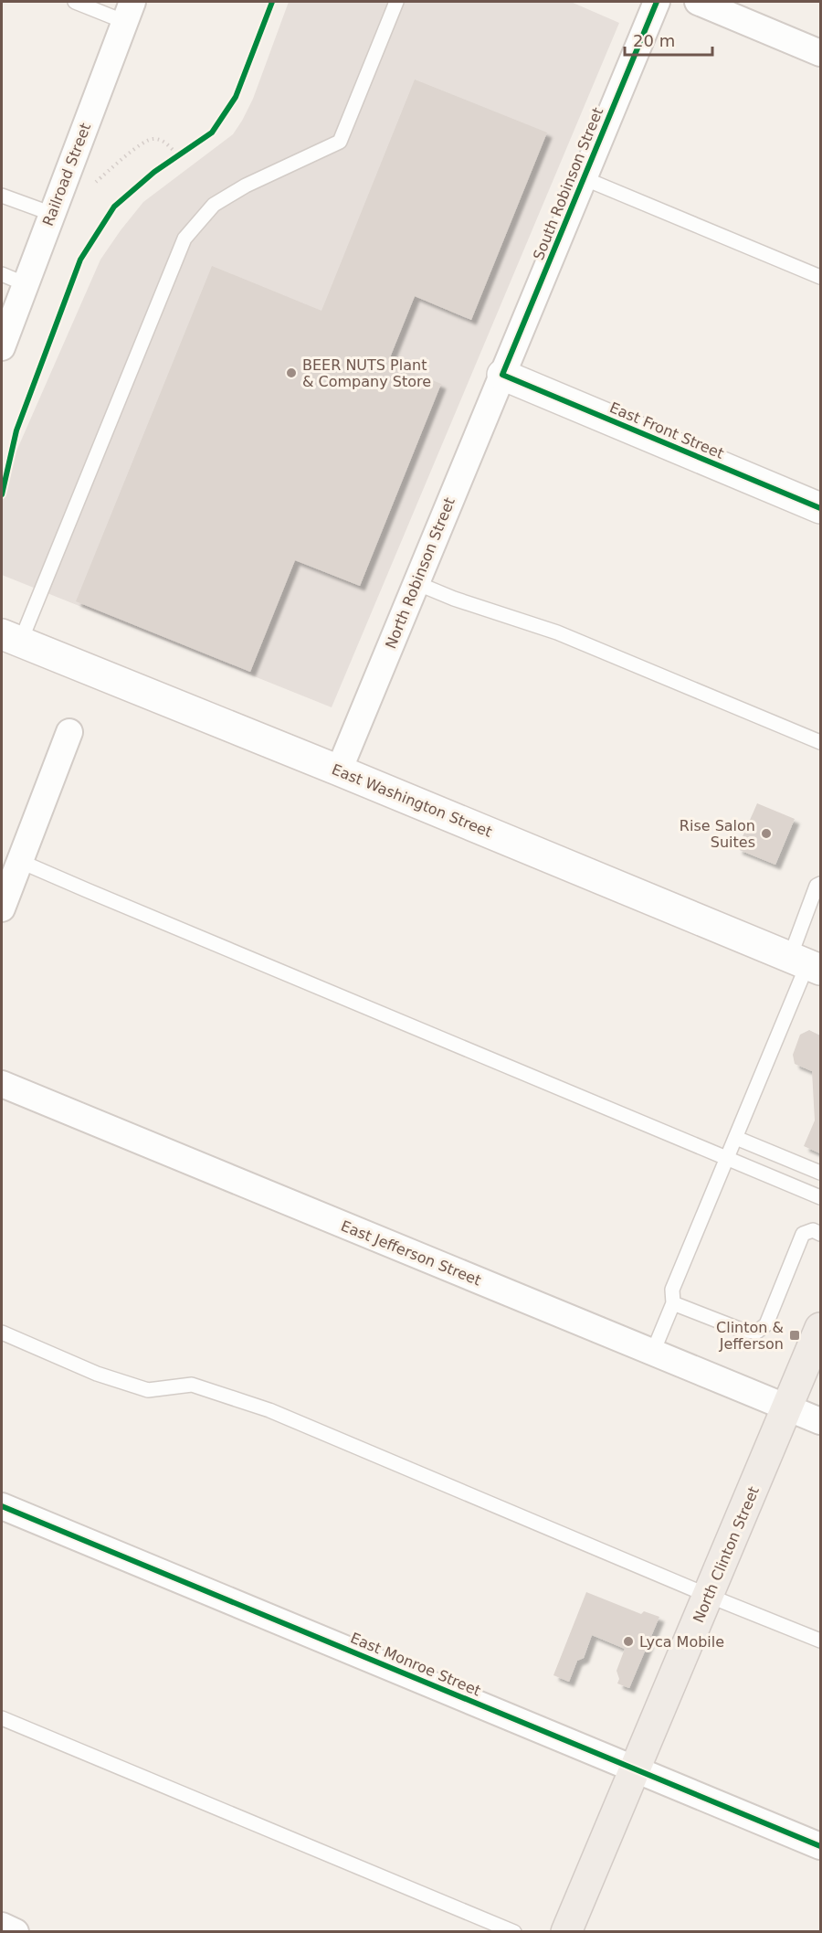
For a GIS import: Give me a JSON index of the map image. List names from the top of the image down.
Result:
{
  "streets": {
    "main road": ["East Front Street", "East Washington Street", "North Clinton Street"],
    "street": [
      "Railroad Street",
      "South Robinson Street",
      "North Robinson Street",
      "East Jefferson Street",
      "East Monroe Street"
    ]
  },
  "crossings": [
    ["South Robinson Street", "East Front Street"],
    ["South Robinson Street", "North Robinson Street"],
    ["East Front Street", "North Robinson Street"],
    ["North Robinson Street", "East Washington Street"],
    ["East Jefferson Street", "North Clinton Street"],
    ["North Clinton Street", "East Monroe Street"]
  ],
  "places": {
    "other": ["BEER NUTS Plant & Company Store", "Rise Salon Suites", "Lyca Mobile"],
    "transit": ["Clinton & Jefferson"]
  },
  "scale_bar": "20 m"
}
